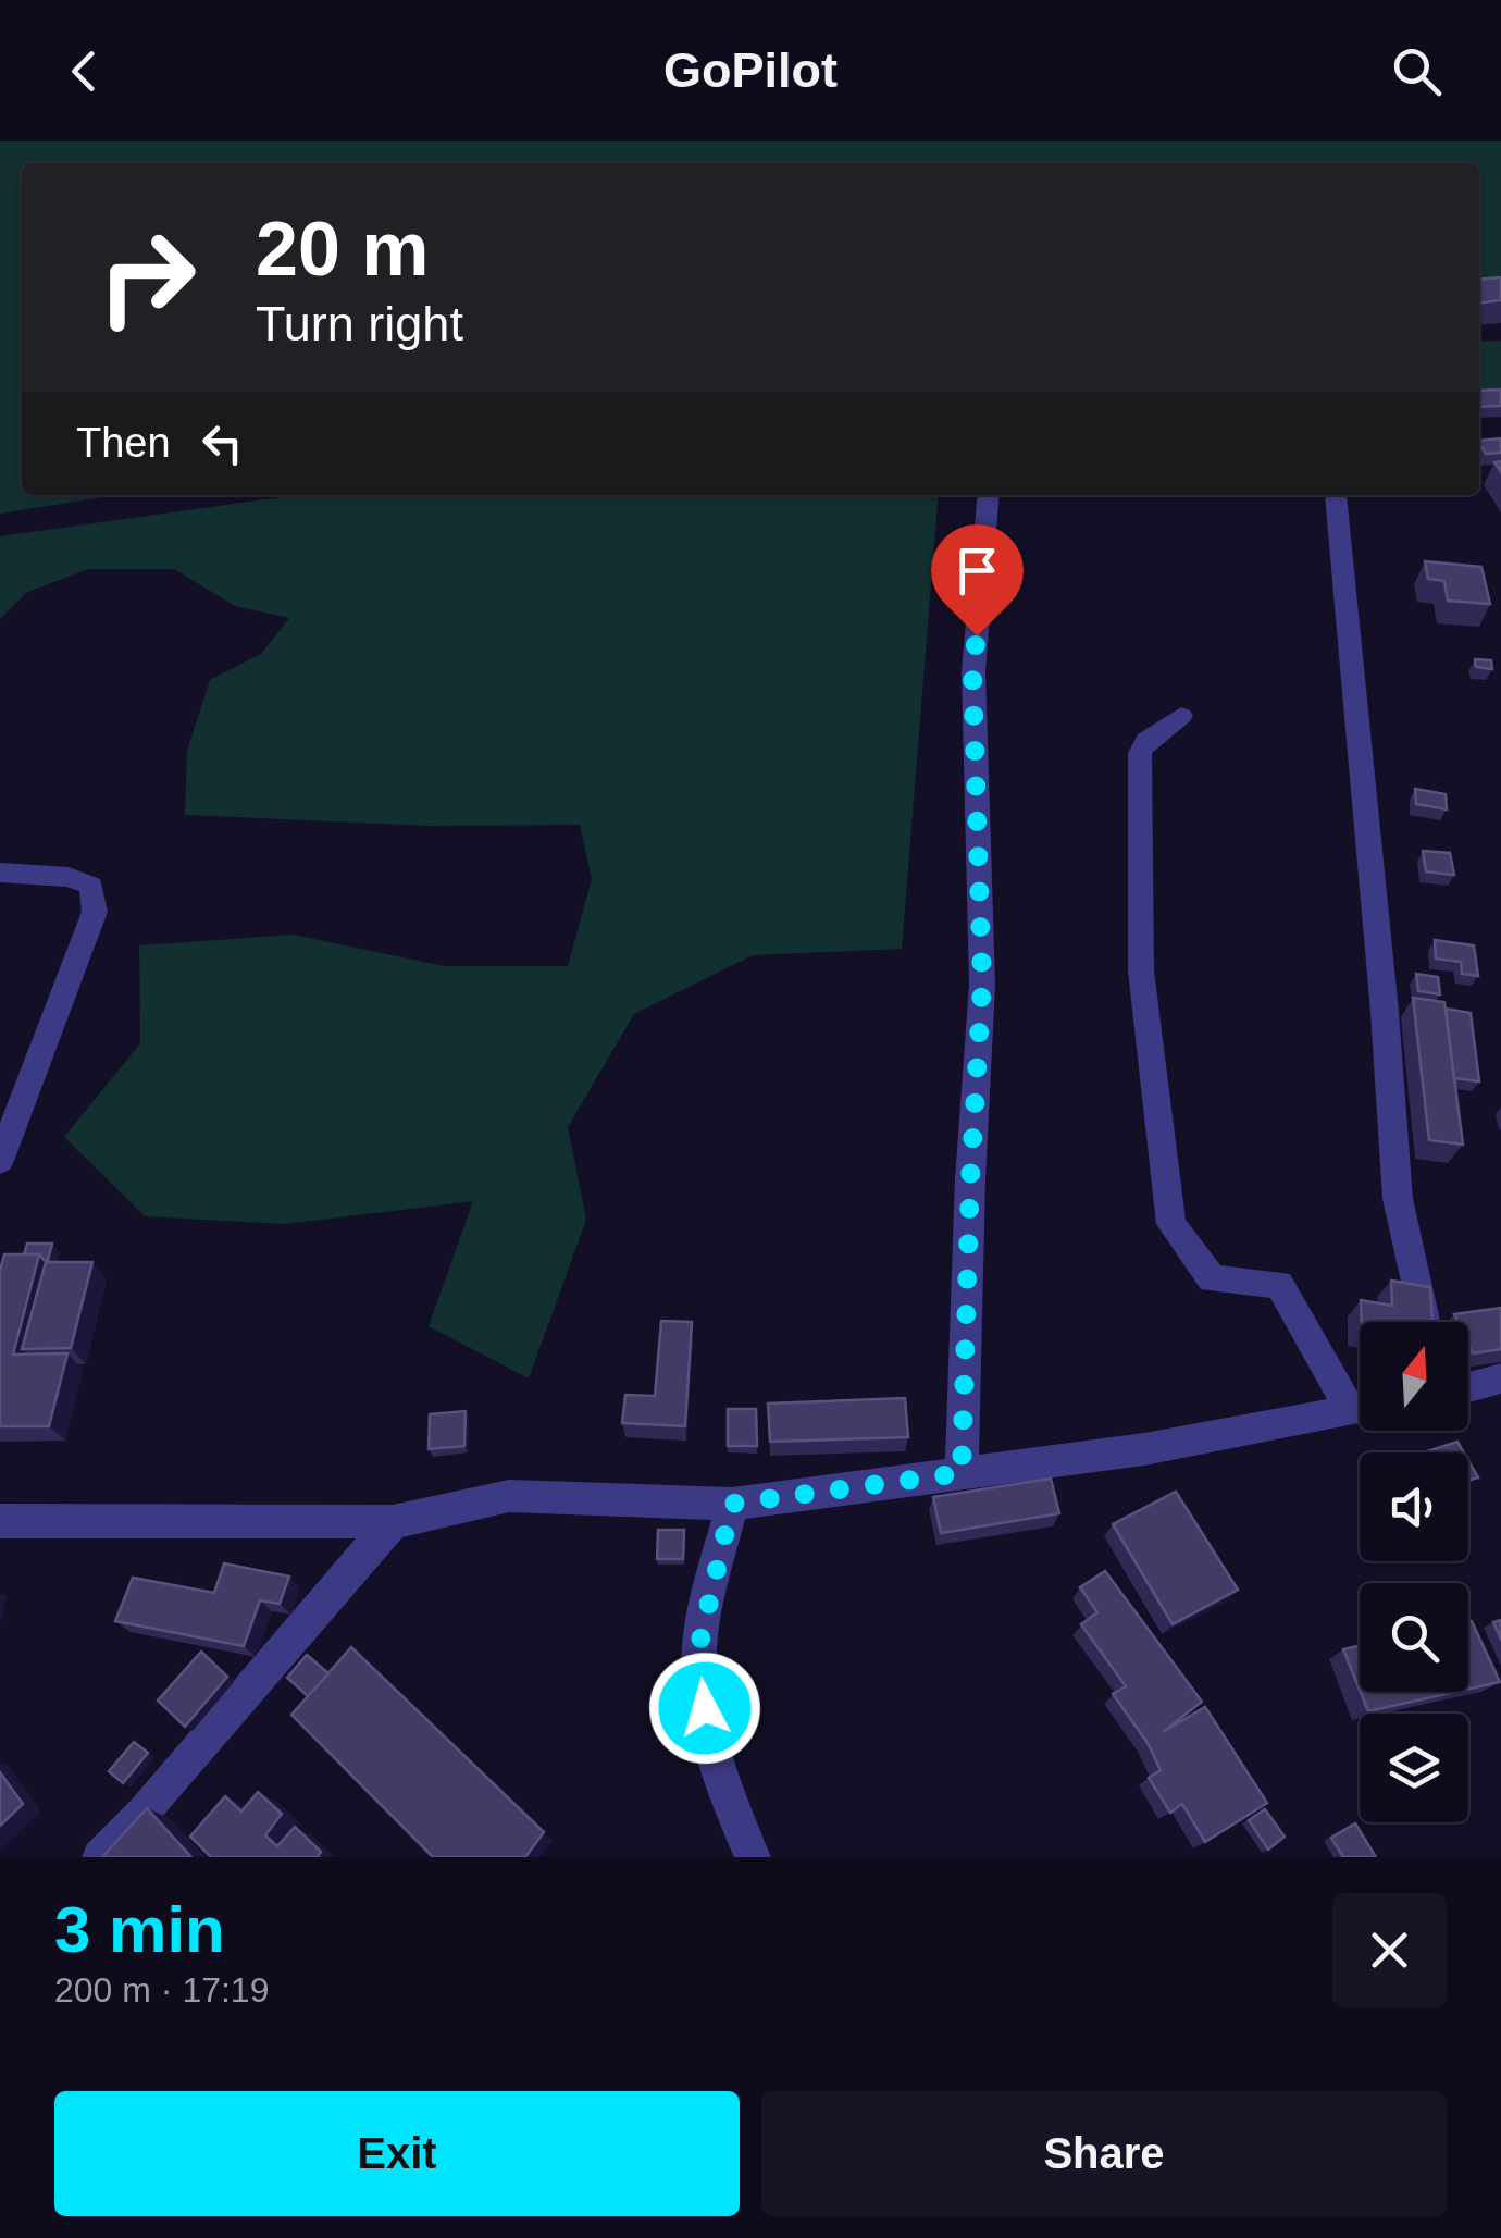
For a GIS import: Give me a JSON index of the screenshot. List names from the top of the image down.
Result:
{
  "north": "top",
  "page": {
    "header": "GoPilot",
    "turn": ["20 m", "Turn right"],
    "then": "Then",
    "heading": ["3 min", "200 m · 17:19"],
    "buttons": ["Exit", "Share"]
  }
}
